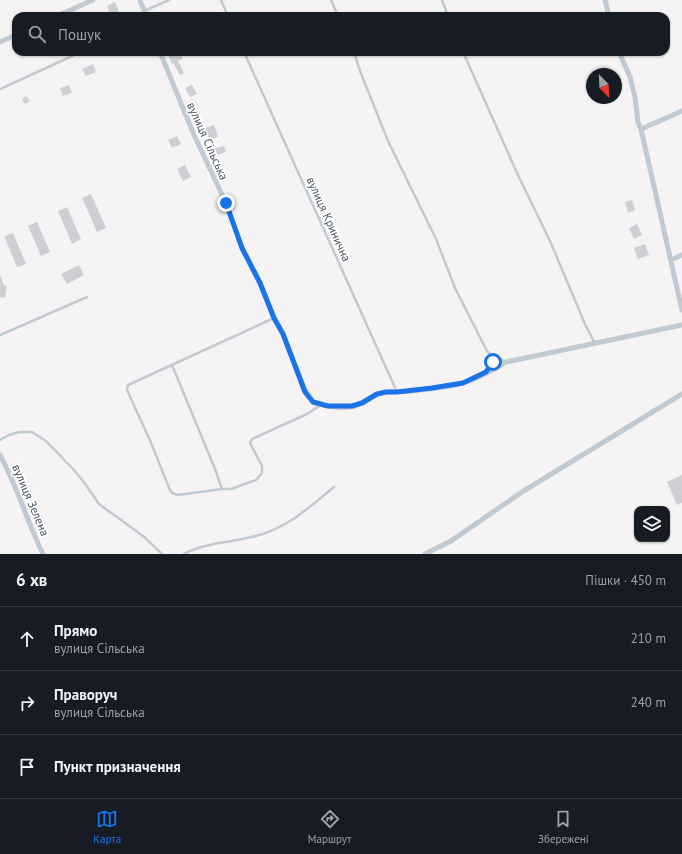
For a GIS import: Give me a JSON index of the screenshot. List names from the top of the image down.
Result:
{
  "streets": {
    "street": ["вулиця Сільська", "вулиця Зелена"],
    "lane": ["вулиця Кринична"]
  },
  "north": "bottom right",
  "page": {
    "search": "Пошук",
    "heading": ["6 хв", "Пішки · 450 m"],
    "list": [
      ["Прямо", "вулиця Сільська", "210 m"],
      ["Праворуч", "вулиця Сільська", "240 m"],
      "Пункт призначення"
    ],
    "nav": ["Карта", "Маршрут", "Збережені"]
  }
}
